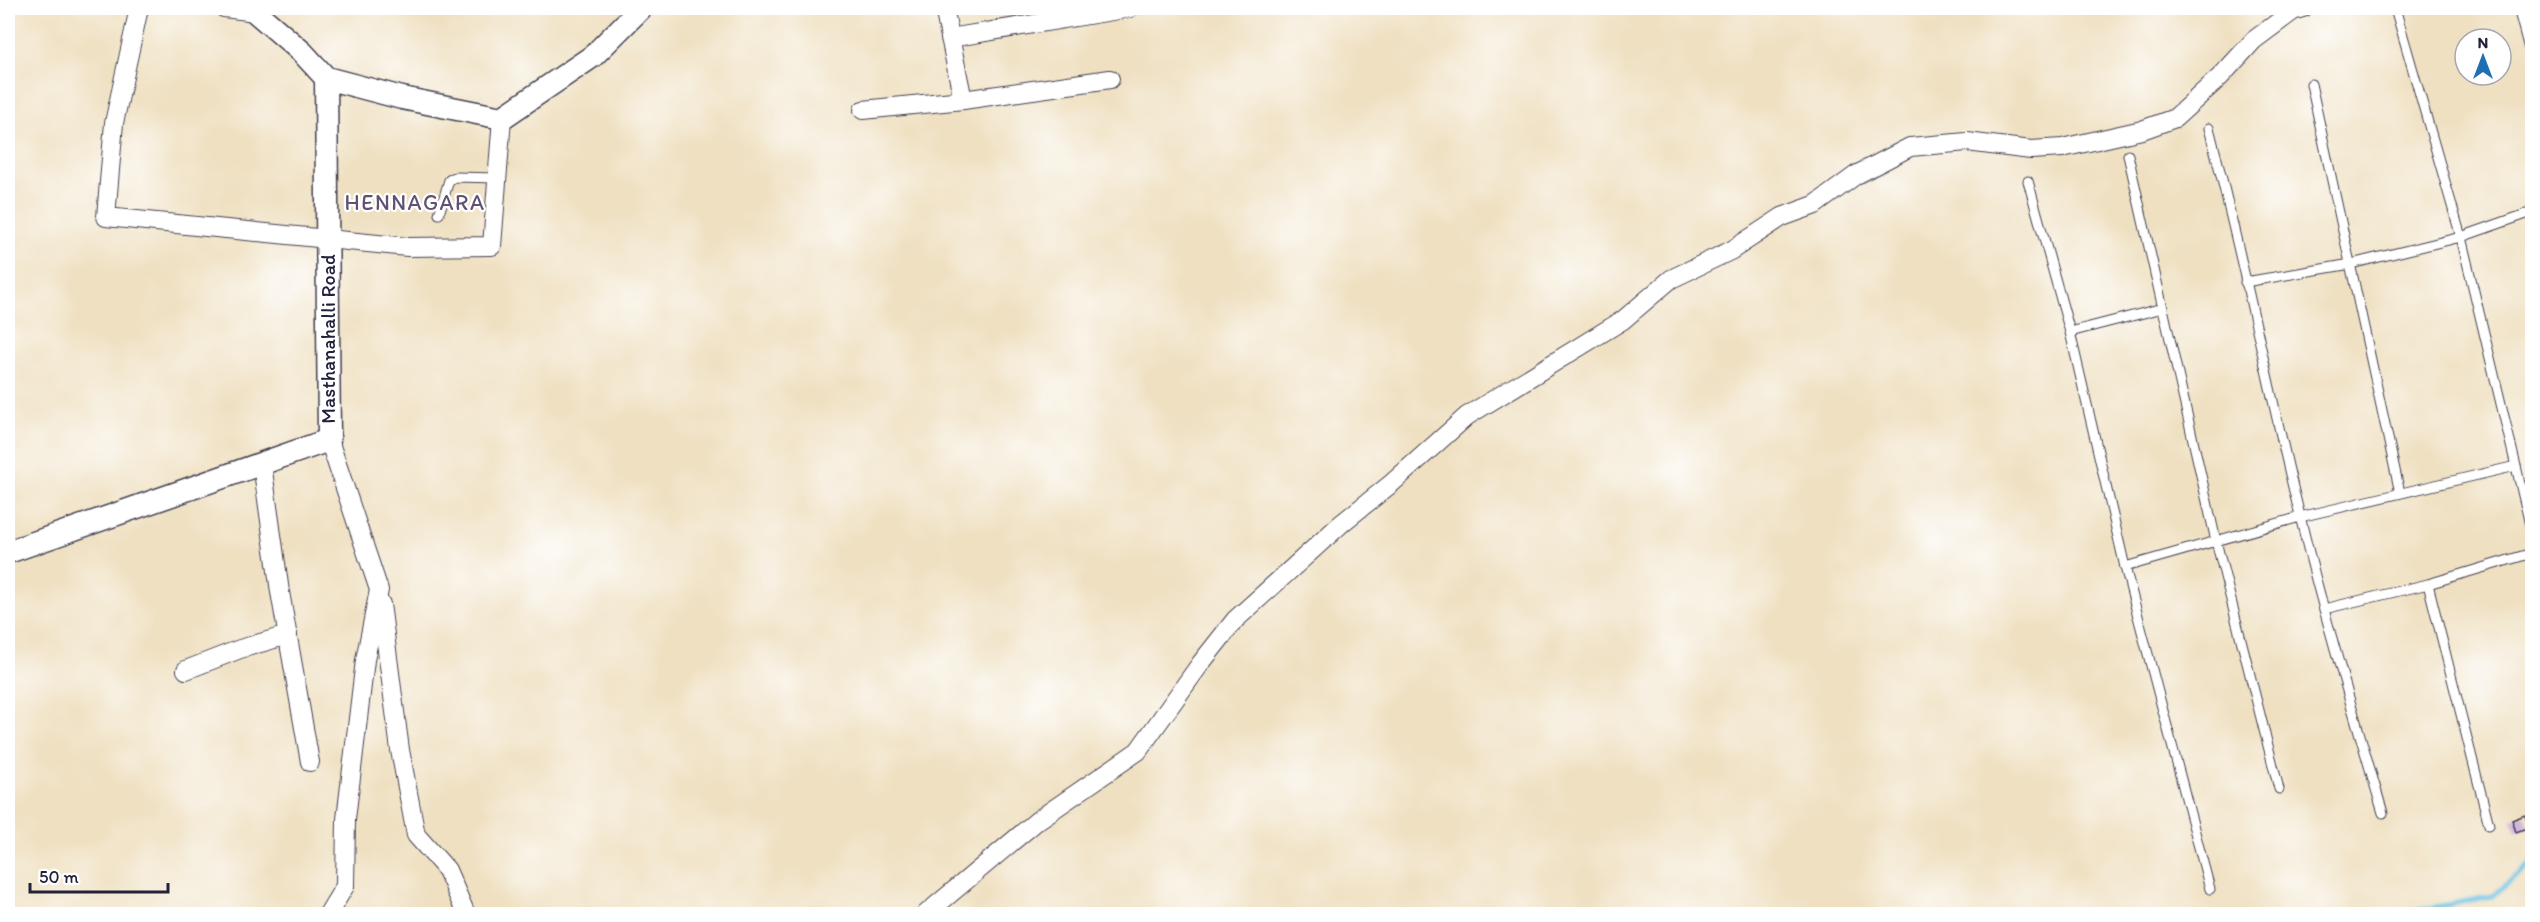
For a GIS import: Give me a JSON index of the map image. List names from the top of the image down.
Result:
{
  "streets": {
    "street": ["Masthanahalli Road"]
  },
  "districts": ["HENNAGARA"],
  "scale_bar": "50 m",
  "north": "top"
}
